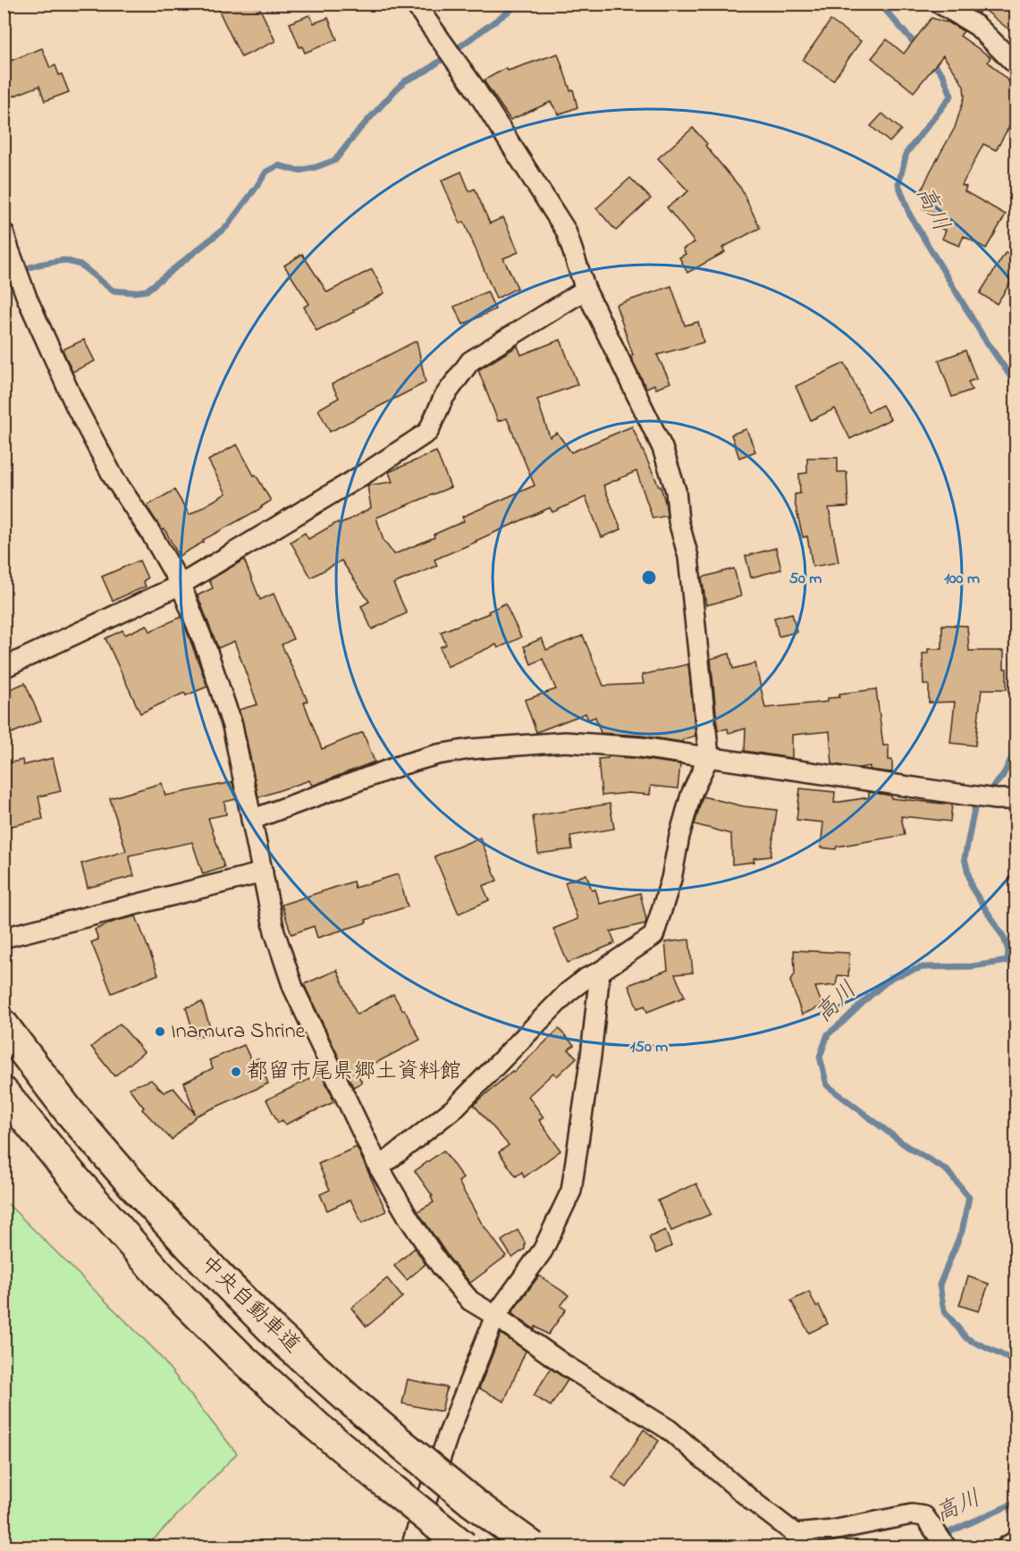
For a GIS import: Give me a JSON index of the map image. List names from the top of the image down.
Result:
{
  "streets": {
    "highway": ["中央自動車道"]
  },
  "water": ["高川"],
  "places": ["Inamura Shrine", "都留市尾県郷土資料館"],
  "rings": ["50 m", "100 m", "150 m"]
}
